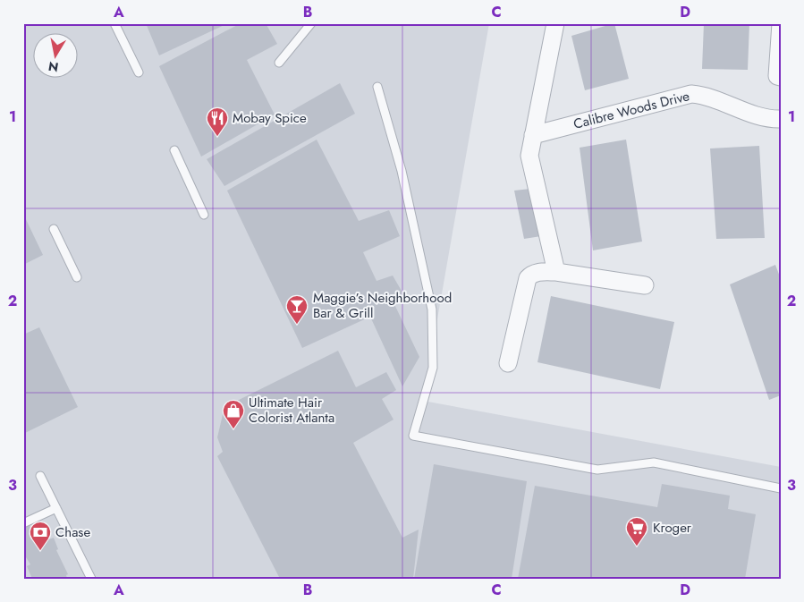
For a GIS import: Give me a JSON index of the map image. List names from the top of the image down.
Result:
{
  "streets": {
    "street": ["Calibre Woods Drive"]
  },
  "places": {
    "restaurant": ["Mobay Spice"],
    "bar": ["Maggie’s Neighborhood Bar & Grill"],
    "shop": ["Ultimate Hair Colorist Atlanta"],
    "supermarket": ["Kroger"],
    "bank": ["Chase"]
  },
  "north": "bottom",
  "grid": {
    "columns": [
      "A",
      "B",
      "C",
      "D"
    ],
    "rows": ["1", "2", "3"]
  }
}
